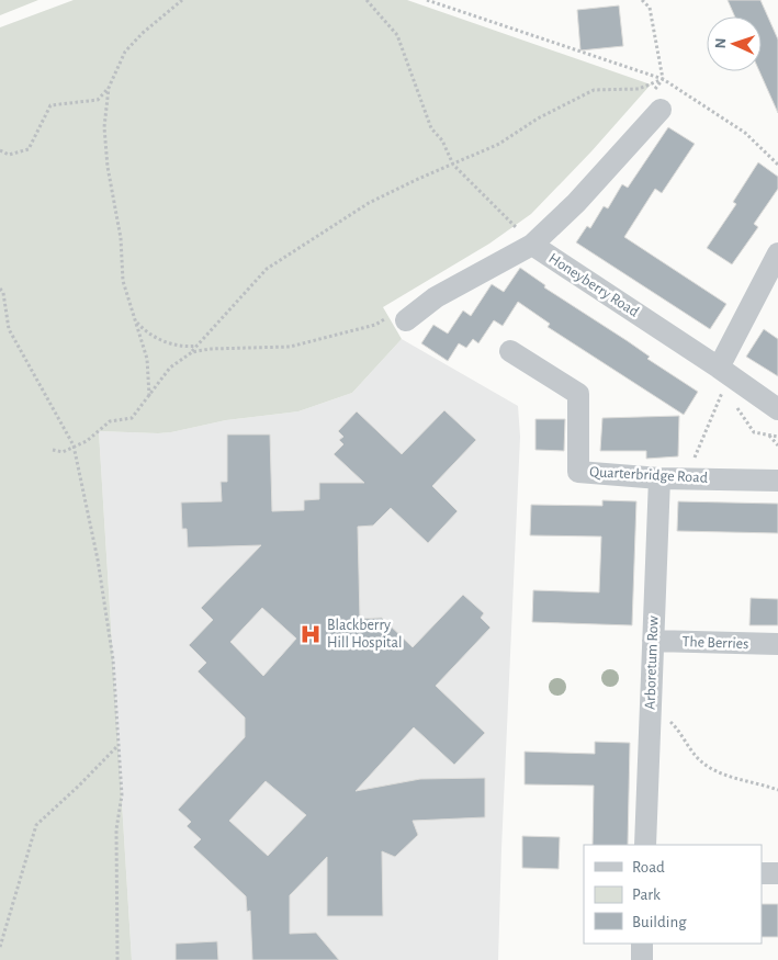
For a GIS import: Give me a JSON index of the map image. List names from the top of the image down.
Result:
{
  "streets": {
    "street": [
      "Honeyberry Road",
      "Quarterbridge Road",
      "The Berries",
      "Arboretum Row"
    ]
  },
  "crossings": [
    ["Quarterbridge Road", "Arboretum Row"],
    ["The Berries", "Arboretum Row"]
  ],
  "places": {
    "hospital": ["Blackberry Hill Hospital"]
  },
  "legend": ["Road", "Park", "Building"],
  "north": "left"
}
